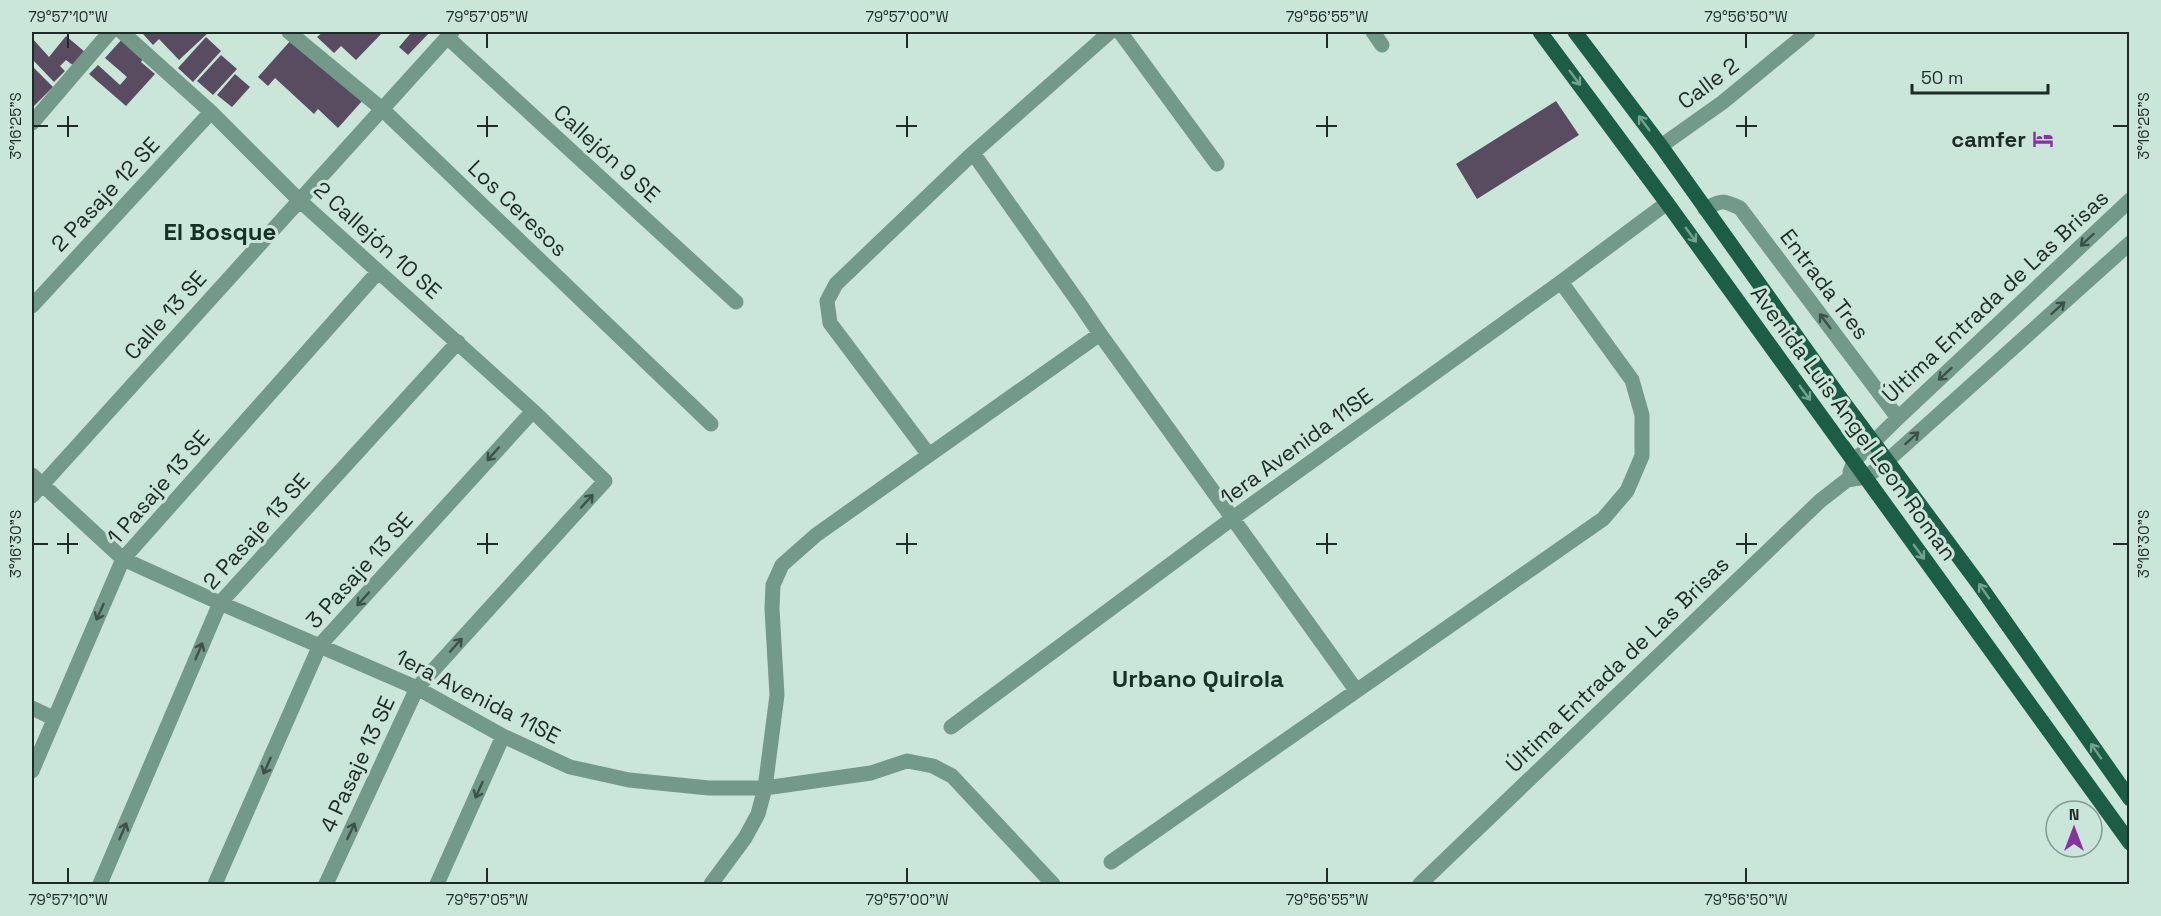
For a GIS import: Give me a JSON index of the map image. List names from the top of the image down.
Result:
{
  "streets": {
    "main road": ["Avenida Luis Angel Leon Roman"],
    "street": [
      "Calle 2",
      "Callejón 9 SE",
      "2 Pasaje 12 SE",
      "Los Ceresos",
      "2 Callejón 10 SE",
      "Entrada Tres",
      "Última Entrada de Las Brisas",
      "Calle 13 SE",
      "1era Avenida 11SE",
      "1 Pasaje 13 SE",
      "2 Pasaje 13 SE",
      "3 Pasaje 13 SE",
      "4 Pasaje 13 SE"
    ]
  },
  "crossings": [
    ["Calle 2", "Avenida Luis Angel Leon Roman"],
    ["Callejón 9 SE", "Calle 13 SE"],
    ["2 Pasaje 12 SE", "2 Callejón 10 SE"],
    ["Los Ceresos", "Calle 13 SE"],
    ["2 Callejón 10 SE", "Calle 13 SE"],
    ["2 Callejón 10 SE", "1 Pasaje 13 SE"],
    ["2 Callejón 10 SE", "2 Pasaje 13 SE"],
    ["2 Callejón 10 SE", "3 Pasaje 13 SE"],
    ["2 Callejón 10 SE", "4 Pasaje 13 SE"],
    ["Entrada Tres", "Última Entrada de Las Brisas"],
    ["Entrada Tres", "Avenida Luis Angel Leon Roman"],
    ["Última Entrada de Las Brisas", "Avenida Luis Angel Leon Roman"],
    ["Calle 13 SE", "1era Avenida 11SE"],
    ["Avenida Luis Angel Leon Roman", "1era Avenida 11SE"],
    ["1era Avenida 11SE", "1 Pasaje 13 SE"],
    ["1era Avenida 11SE", "2 Pasaje 13 SE"],
    ["1era Avenida 11SE", "3 Pasaje 13 SE"],
    ["1era Avenida 11SE", "4 Pasaje 13 SE"]
  ],
  "one_way": ["Entrada Tres", "2 Pasaje 13 SE", "3 Pasaje 13 SE"],
  "districts": ["El Bosque", "Urbano Quirola"],
  "places": {
    "hotel": ["camfer"]
  },
  "scale_bar": "50 m",
  "north": "top",
  "coordinates": [
    "79°57'10\"W",
    "79°57'05\"W",
    "79°57'00\"W",
    "79°56'55\"W",
    "79°56'50\"W",
    "3°16'25\"S",
    "3°16'30\"S"
  ]
}
